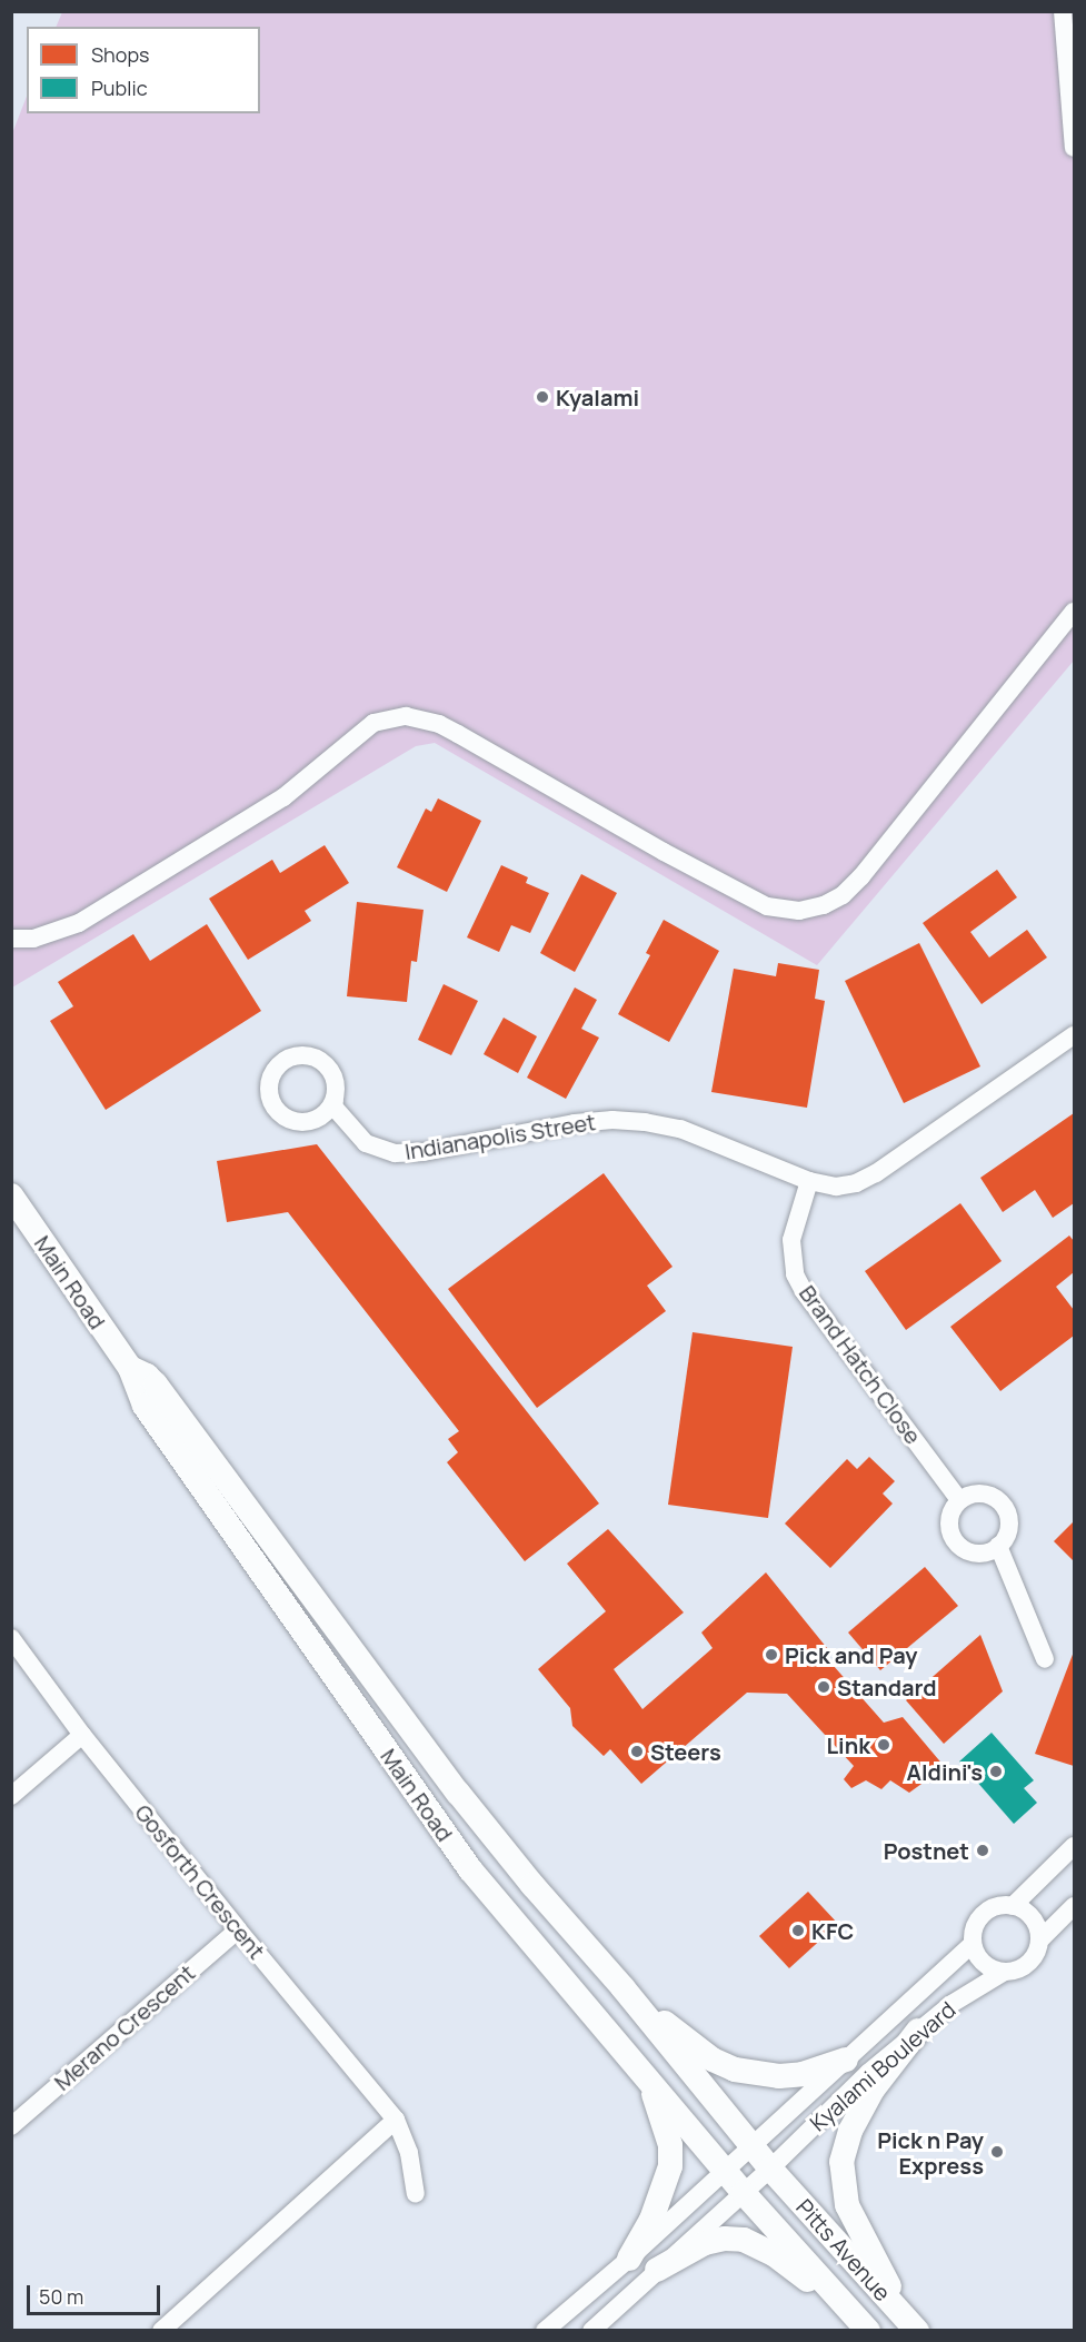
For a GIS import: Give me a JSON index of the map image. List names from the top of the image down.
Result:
{
  "streets": {
    "main road": ["Main Road", "Pitts Avenue"],
    "street": [
      "Indianapolis Street",
      "Brand Hatch Close",
      "Gosforth Crescent",
      "Merano Crescent",
      "Kyalami Boulevard"
    ]
  },
  "crossings": [
    ["Indianapolis Street", "Brand Hatch Close"],
    ["Main Road", "Kyalami Boulevard"],
    ["Main Road", "Pitts Avenue"],
    ["Gosforth Crescent", "Merano Crescent"],
    ["Kyalami Boulevard", "Pitts Avenue"]
  ],
  "places": [
    "Kyalami",
    "Pick and Pay",
    "Standard",
    "Link",
    "Steers",
    "Aldini's",
    "Postnet",
    "KFC",
    "Pick n Pay Express"
  ],
  "legend": ["Shops", "Public"],
  "scale_bar": "50 m"
}
